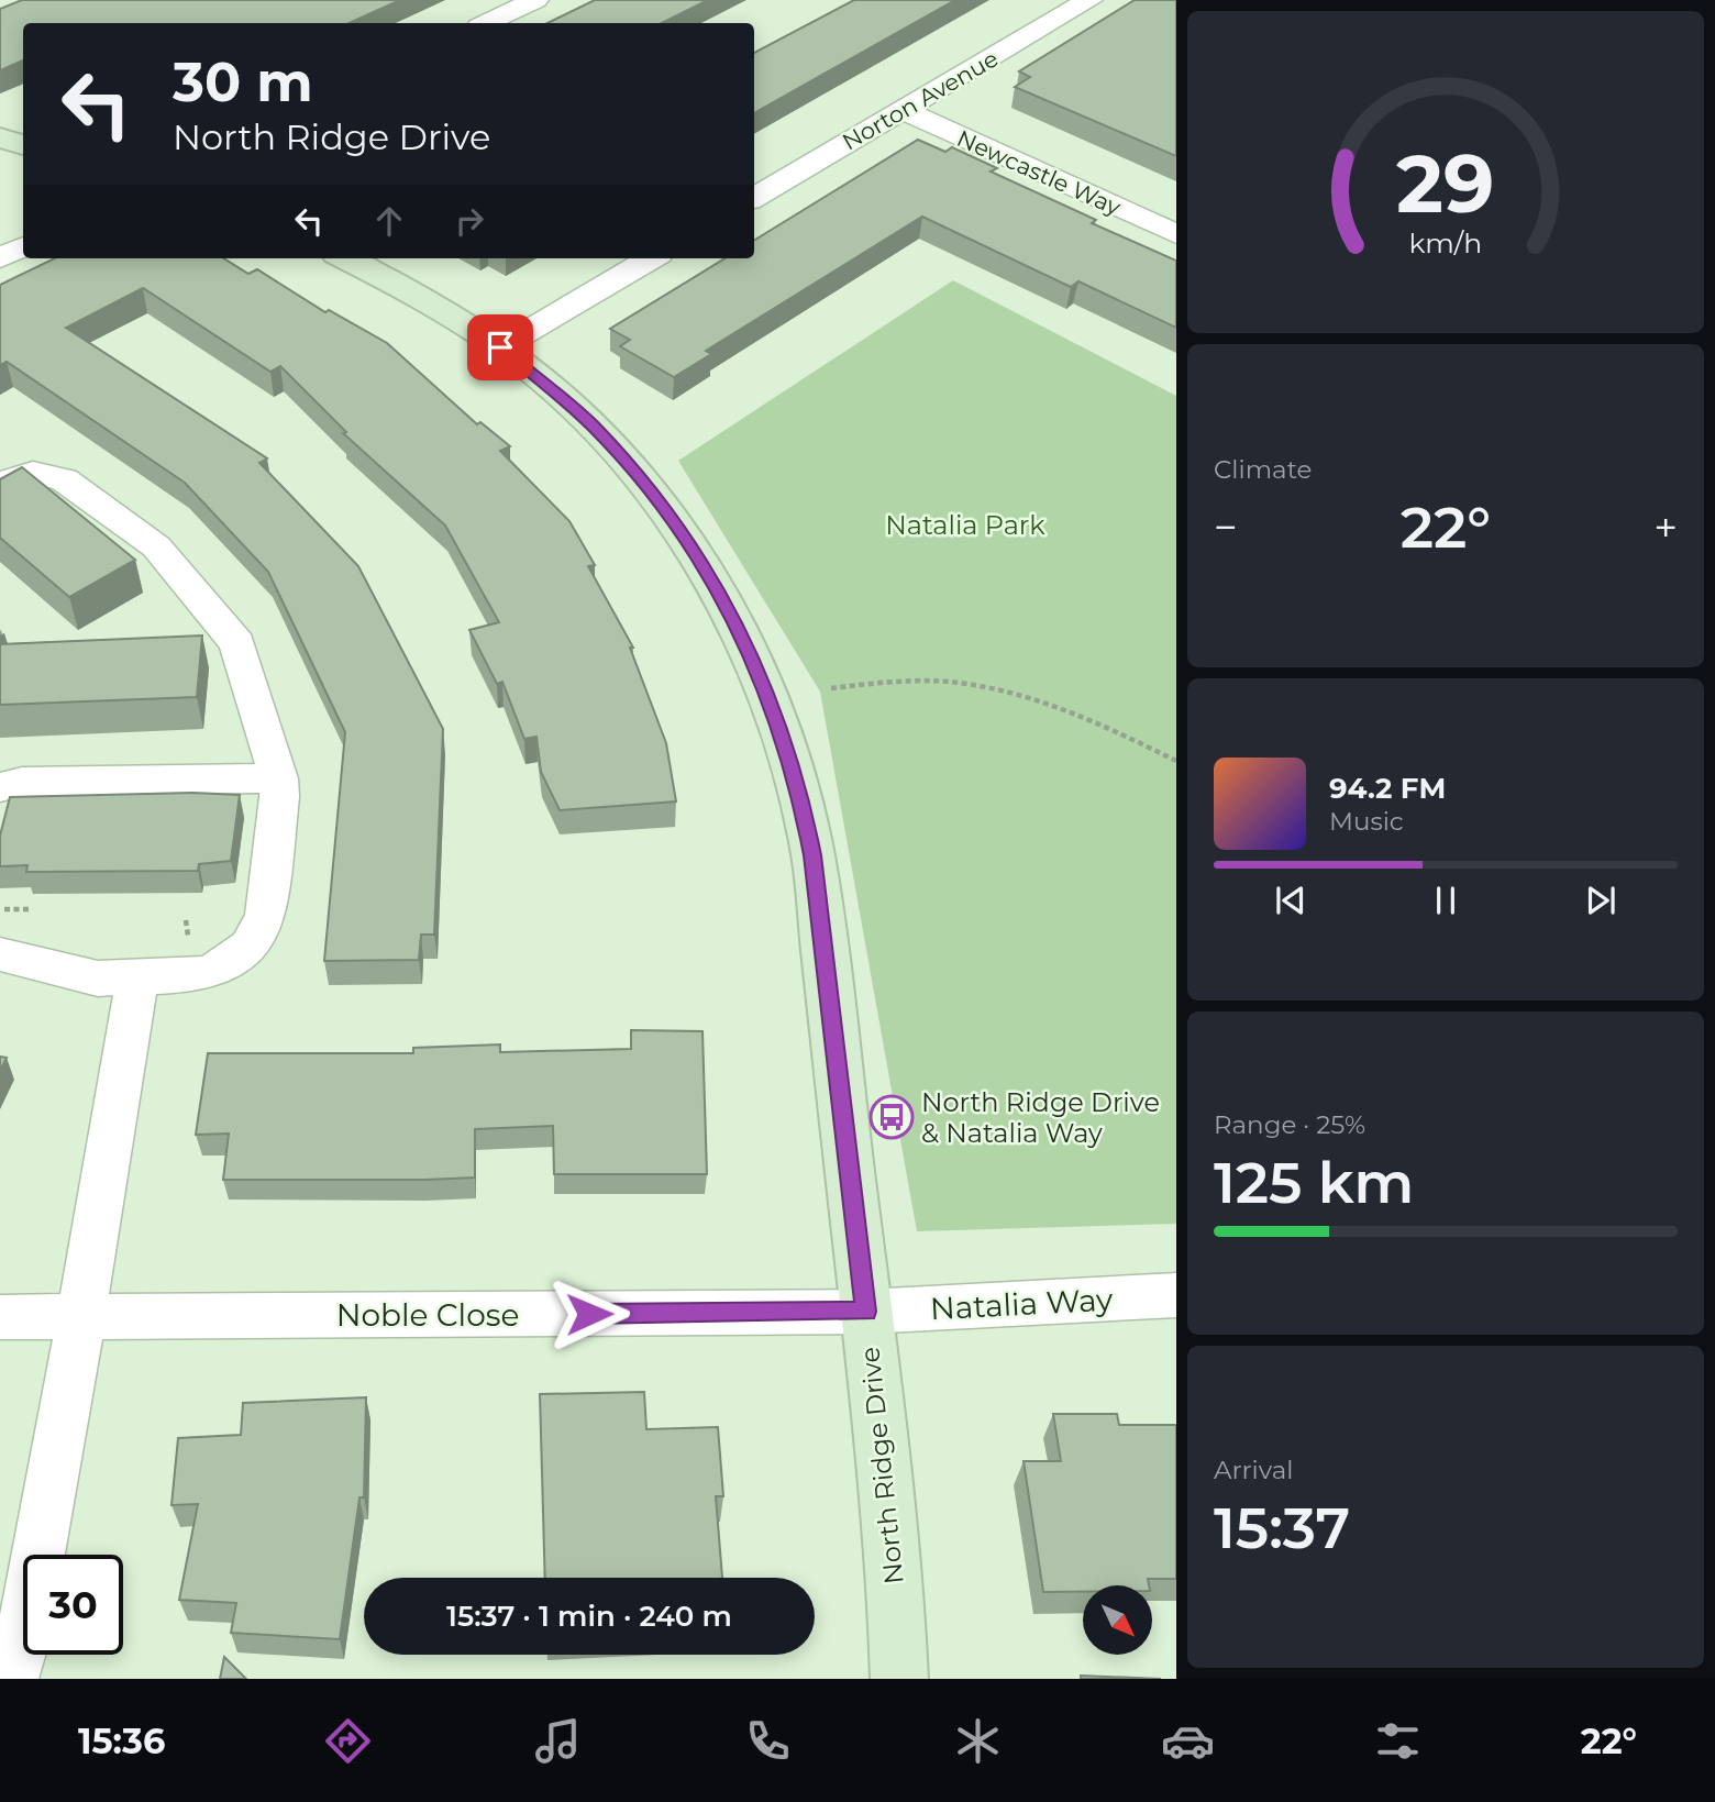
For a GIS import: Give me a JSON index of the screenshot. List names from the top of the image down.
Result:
{
  "streets": {
    "street": [
      "Norton Avenue",
      "Newcastle Way",
      "Natalia Way",
      "Noble Close",
      "North Ridge Drive"
    ]
  },
  "crossings": [
    ["Norton Avenue", "Newcastle Way"],
    ["Natalia Way", "Noble Close"],
    ["Natalia Way", "North Ridge Drive"],
    ["Noble Close", "North Ridge Drive"]
  ],
  "parks": ["Natalia Park"],
  "places": {
    "bus stop": ["North Ridge Drive & Natalia Way"]
  },
  "north": "bottom right",
  "page": {
    "turn": ["30 m", "North Ridge Drive"],
    "tile": [
      "Climate",
      ["Range · 25%", "125 km"],
      ["Arrival", "15:37"]
    ],
    "heat": ["−", "22°", "+"],
    "song": ["94.2 FM", "Music"],
    "limit": "30",
    "trip": "15:37 · 1 min · 240 m",
    "tabs": ["15:36", "22°"],
    "gauge": ["29", "km/h"]
  }
}
